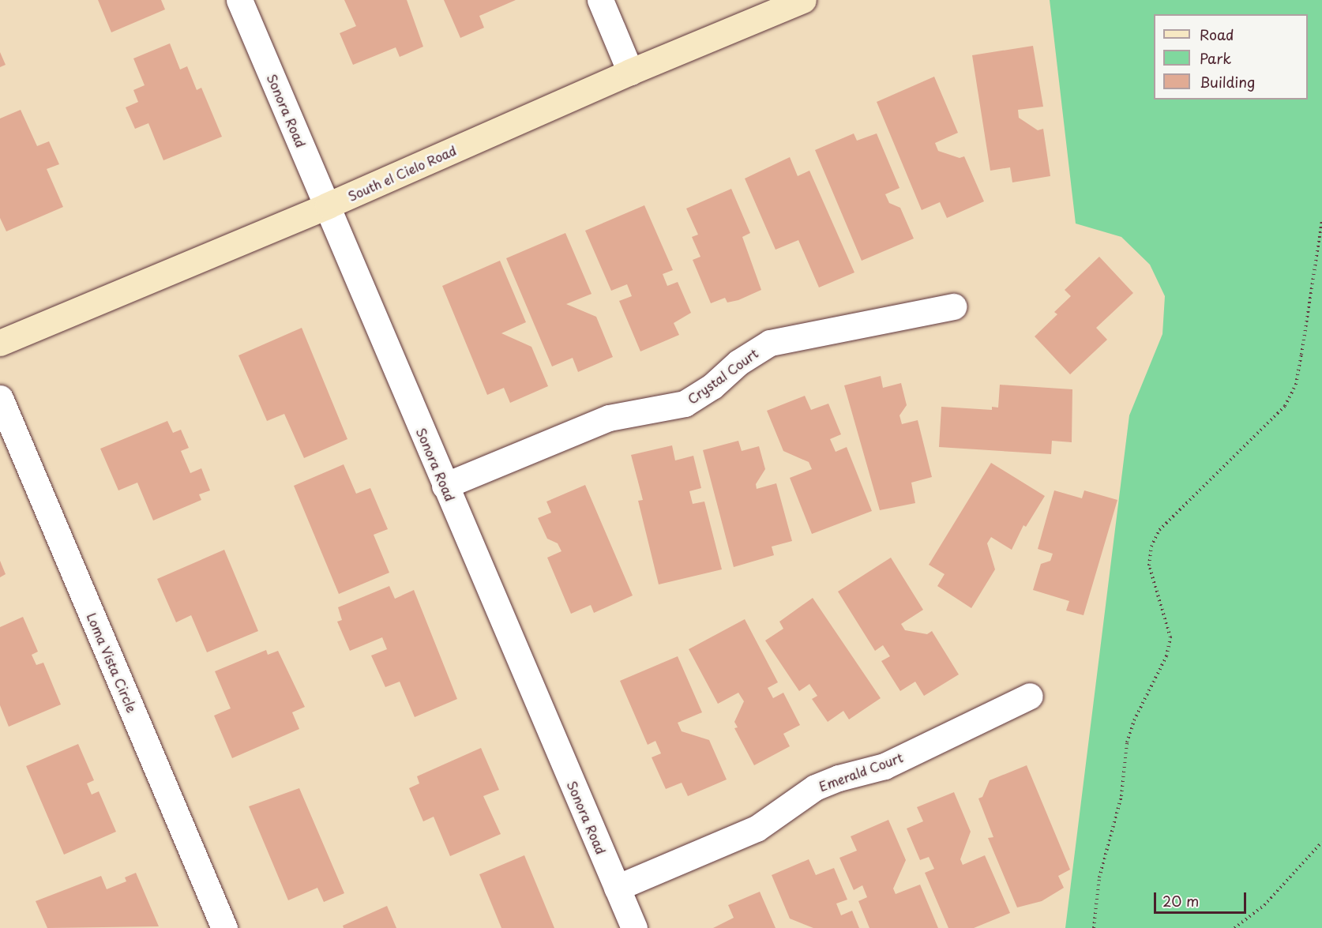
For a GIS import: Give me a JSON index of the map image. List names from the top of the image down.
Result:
{
  "streets": {
    "street": [
      "Sonora Road",
      "South el Cielo Road",
      "Crystal Court",
      "Loma Vista Circle",
      "Emerald Court"
    ]
  },
  "crossings": [
    ["Sonora Road", "South el Cielo Road"],
    ["Sonora Road", "Crystal Court"],
    ["Sonora Road", "Emerald Court"]
  ],
  "legend": ["Road", "Park", "Building"],
  "scale_bar": "20 m"
}
